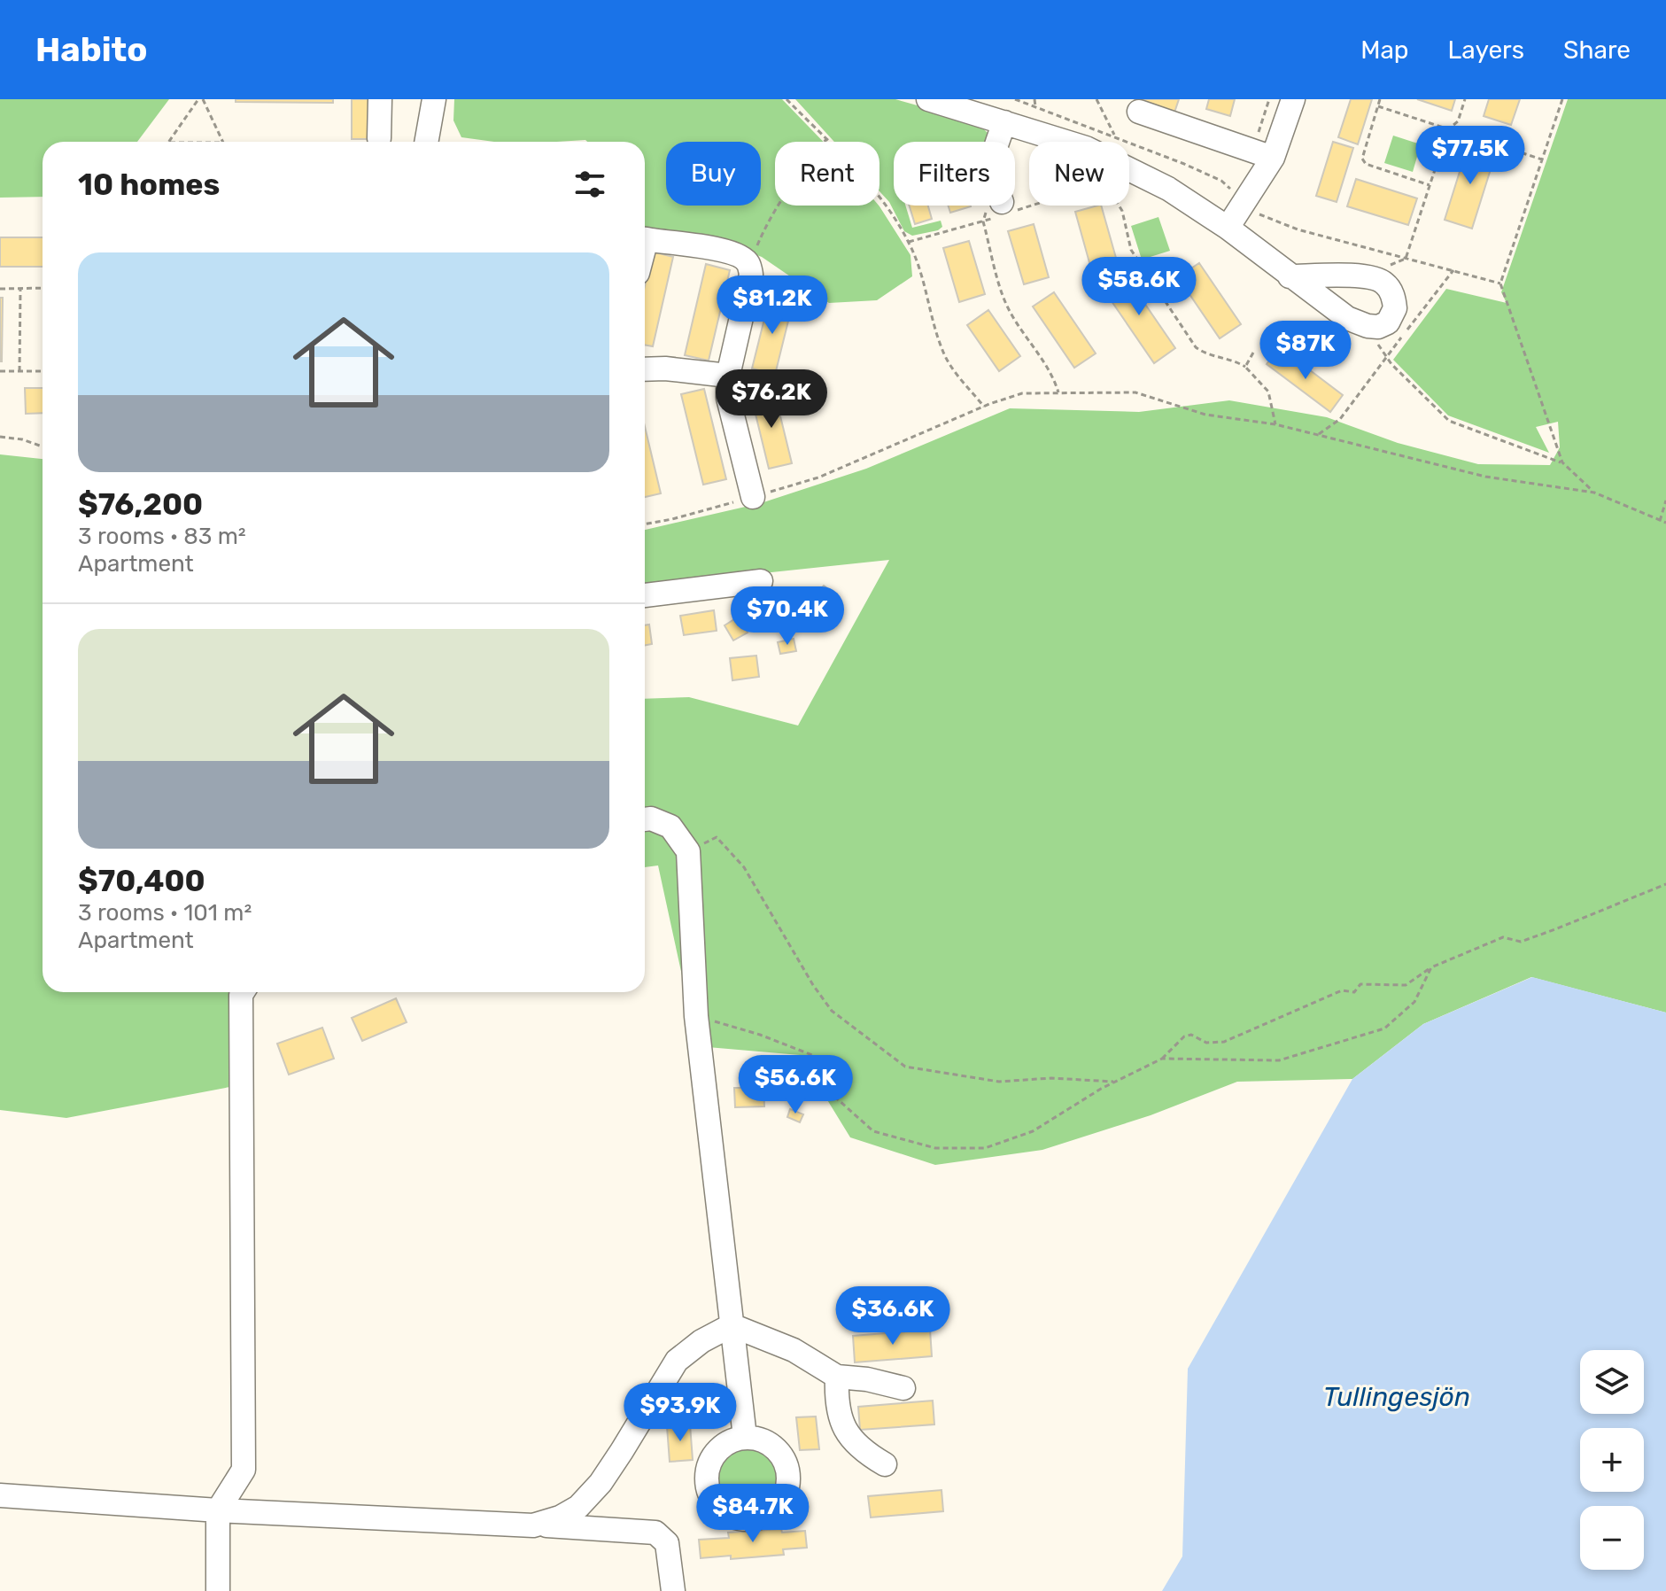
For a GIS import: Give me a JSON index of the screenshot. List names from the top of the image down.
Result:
{
  "water": ["Tullingesjön"],
  "page": {
    "header": "Habito",
    "nav": ["Map", "Layers", "Share"],
    "price": [
      "$77.5K",
      "$58.6K",
      "$81.2K",
      "$87K",
      "$76.2K",
      "$70.4K",
      "$56.6K",
      "$36.6K",
      "$93.9K",
      "$84.7K"
    ],
    "chip": [
      "Buy",
      "Rent",
      "Filters",
      "New"
    ],
    "heading": "10 homes",
    "list": [
      {
        "name": "$76,200",
        "note": "3 rooms · 83 m² · Apartment"
      },
      {
        "name": "$70,400",
        "note": "3 rooms · 101 m² · Apartment"
      }
    ],
    "map_buttons": ["+", "−"]
  }
}
